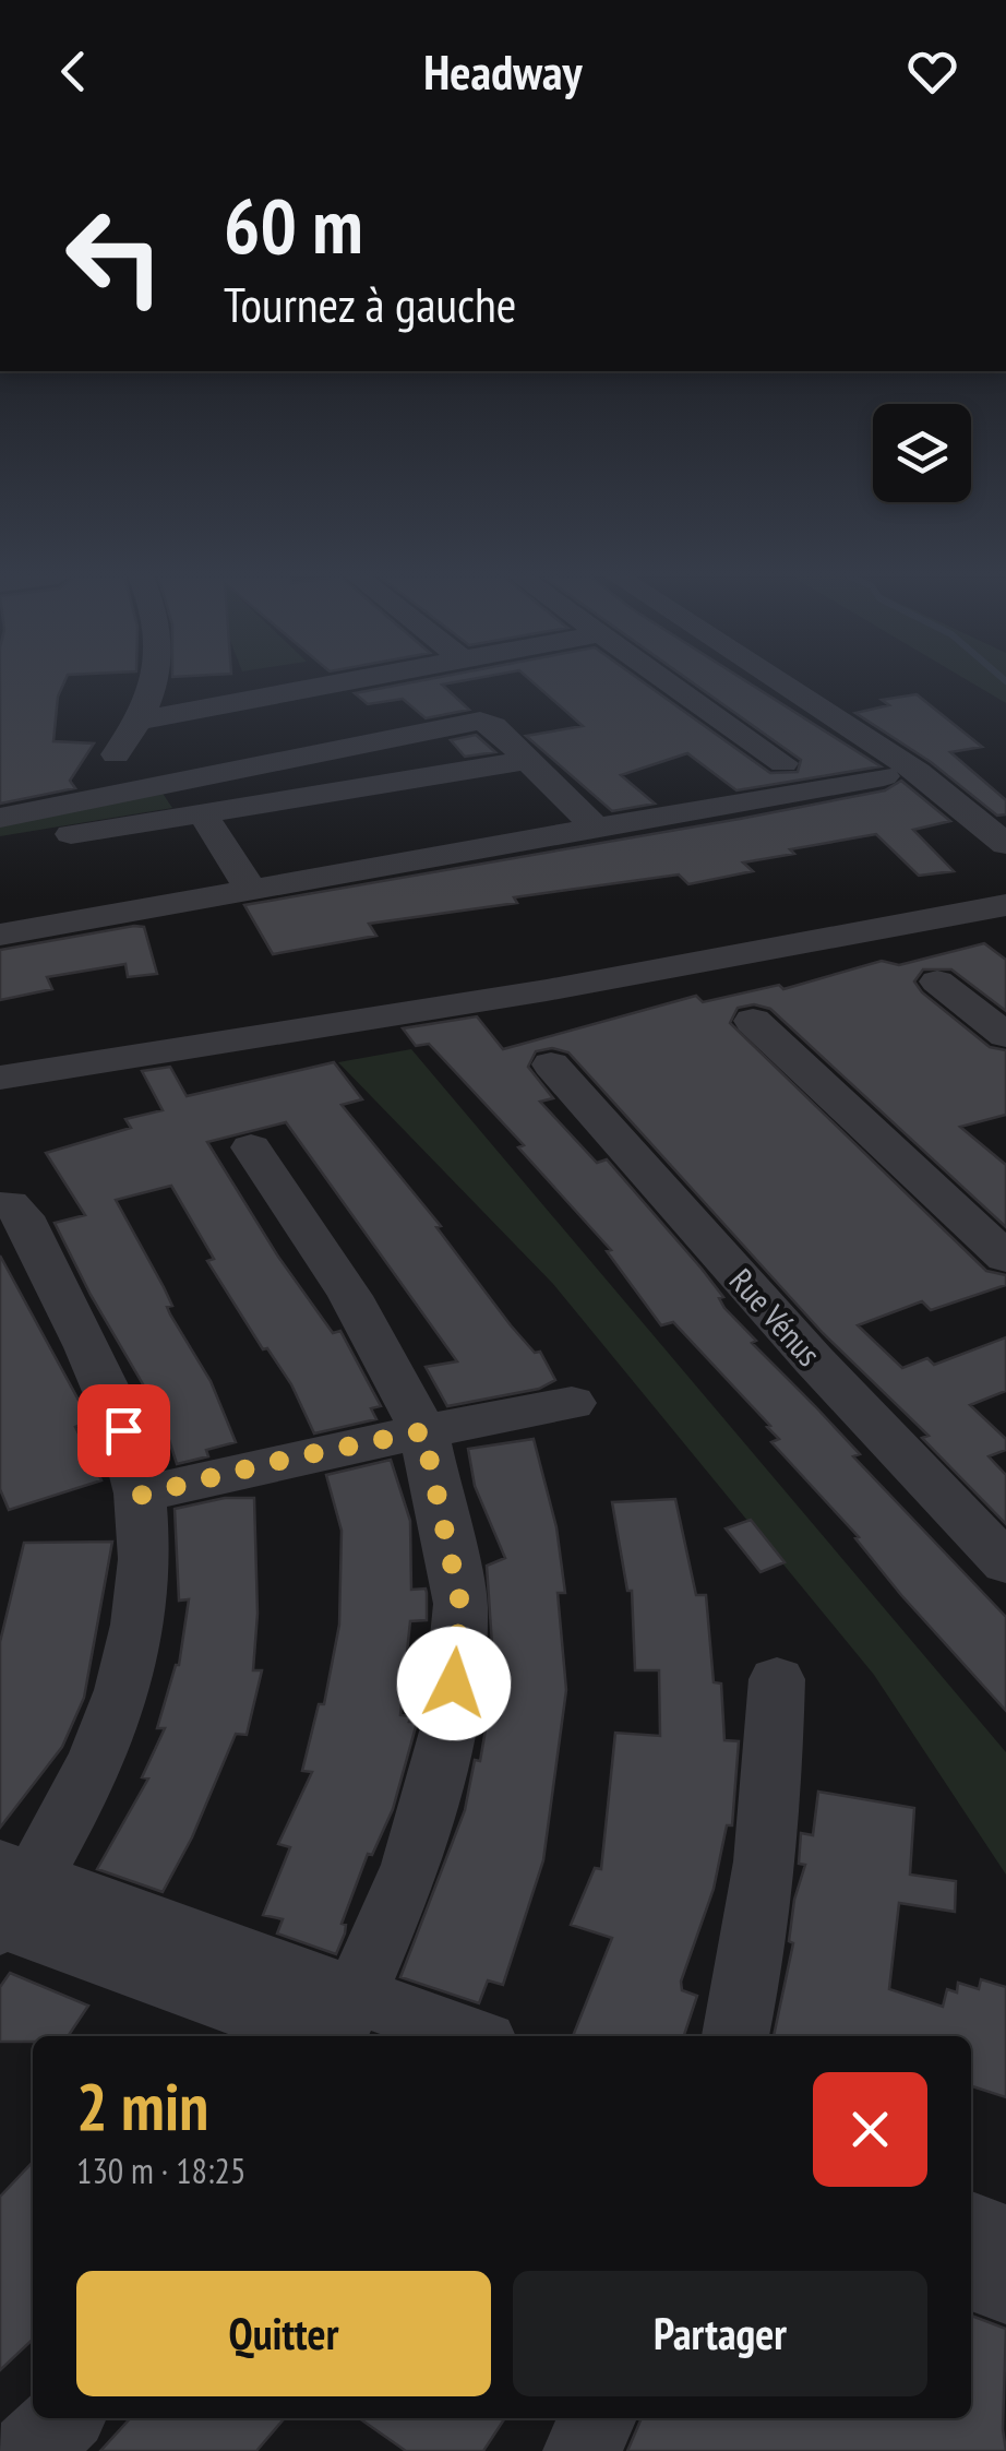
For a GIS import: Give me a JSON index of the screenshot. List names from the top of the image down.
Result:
{
  "streets": {
    "street": ["Rue Vénus"]
  },
  "page": {
    "header": "Headway",
    "turn": ["60 m", "Tournez à gauche"],
    "heading": ["2 min", "130 m · 18:25"],
    "buttons": ["Quitter", "Partager"]
  }
}
